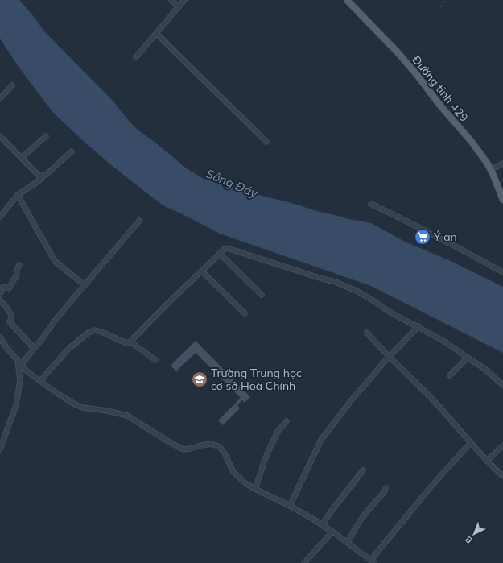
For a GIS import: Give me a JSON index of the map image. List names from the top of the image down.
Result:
{
  "streets": {
    "main road": ["Đường tỉnh 429"]
  },
  "water": ["Sông Đáy"],
  "places": {
    "supermarket": ["Ý an"],
    "school or university": ["Trường Trung học cơ sở Hoà Chính"]
  },
  "north": "bottom left"
}
